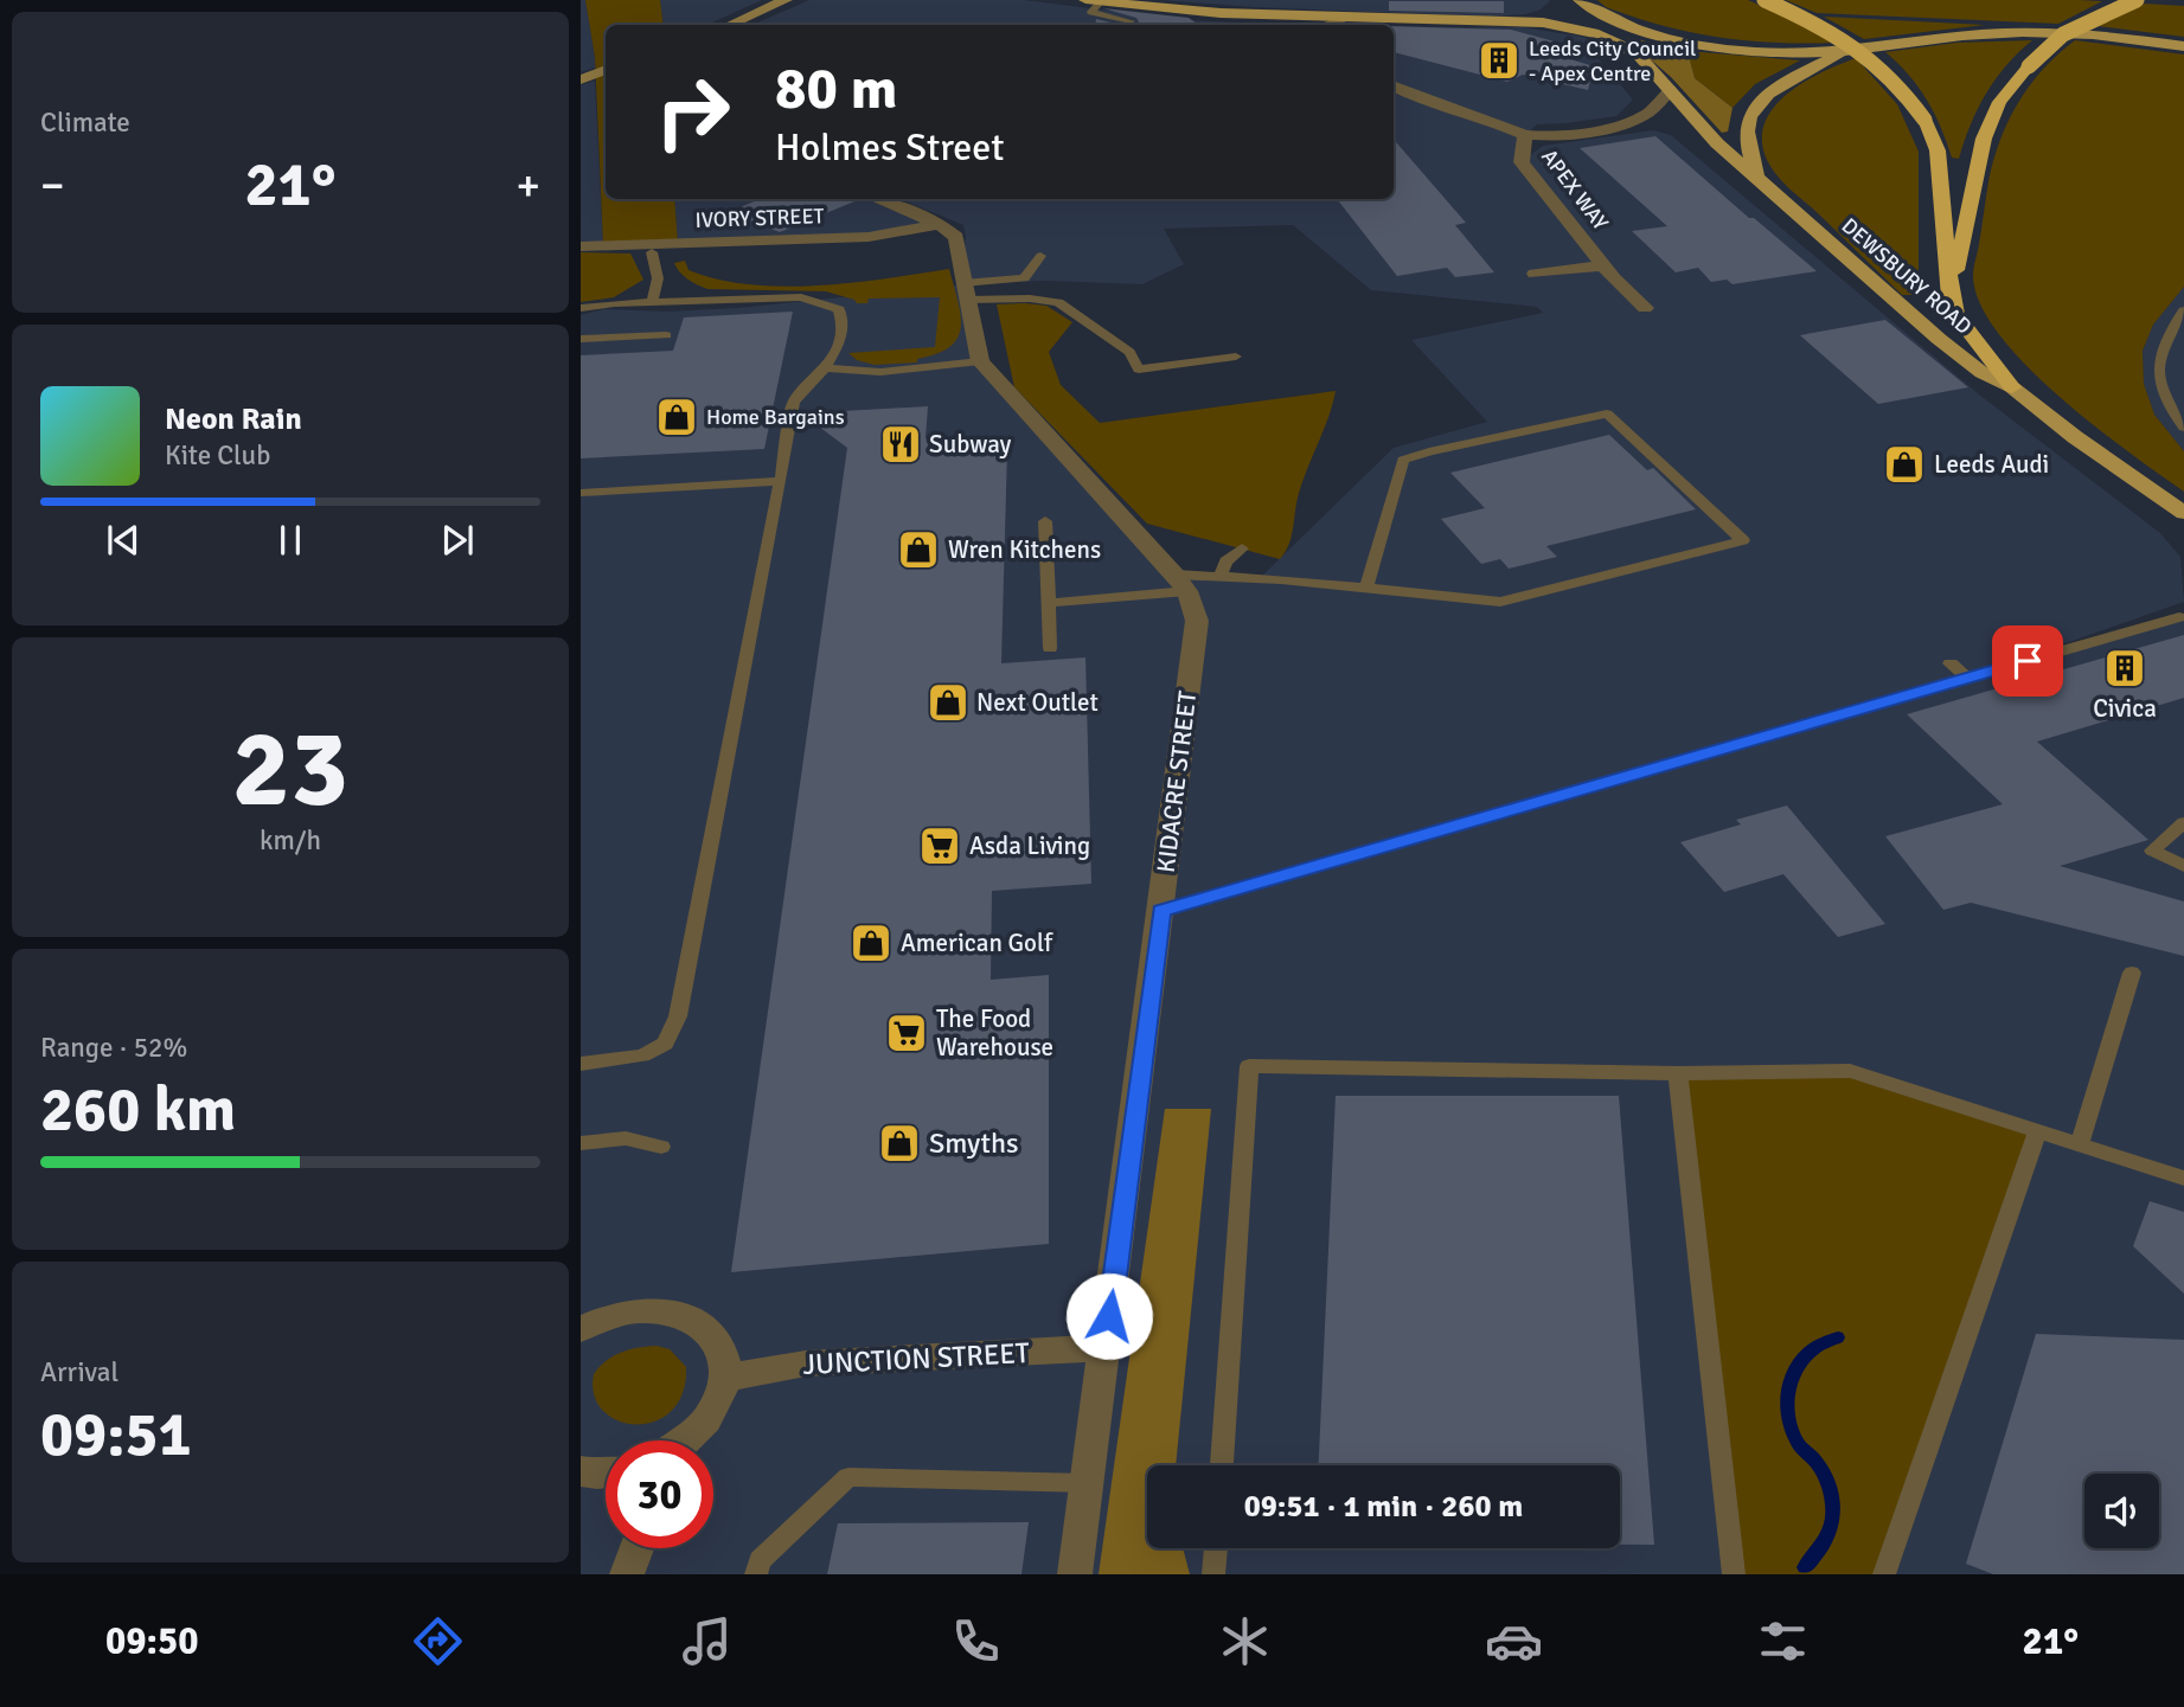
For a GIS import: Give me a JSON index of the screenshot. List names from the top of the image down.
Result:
{
  "streets": {
    "main road": ["DEWSBURY ROAD"],
    "street": [
      "APEX WAY",
      "IVORY STREET",
      "KIDACRE STREET",
      "JUNCTION STREET"
    ]
  },
  "crossings": [
    ["APEX WAY", "DEWSBURY ROAD"],
    ["KIDACRE STREET", "JUNCTION STREET"]
  ],
  "places": {
    "building": ["Leeds City Council - Apex Centre", "Civica"],
    "shop": [
      "Home Bargains",
      "Leeds Audi",
      "Wren Kitchens",
      "Next Outlet",
      "American Golf",
      "Smyths"
    ],
    "restaurant": ["Subway"],
    "supermarket": ["Asda Living", "The Food Warehouse"]
  },
  "page": {
    "tile": [
      "Climate",
      ["23", "km/h"],
      ["Range · 52%", "260 km"],
      ["Arrival", "09:51"]
    ],
    "turn": ["80 m", "Holmes Street"],
    "heat": ["−", "21°", "+"],
    "song": ["Neon Rain", "Kite Club"],
    "limit": "30",
    "trip": "09:51 · 1 min · 260 m",
    "tabs": ["09:50", "21°"]
  }
}
